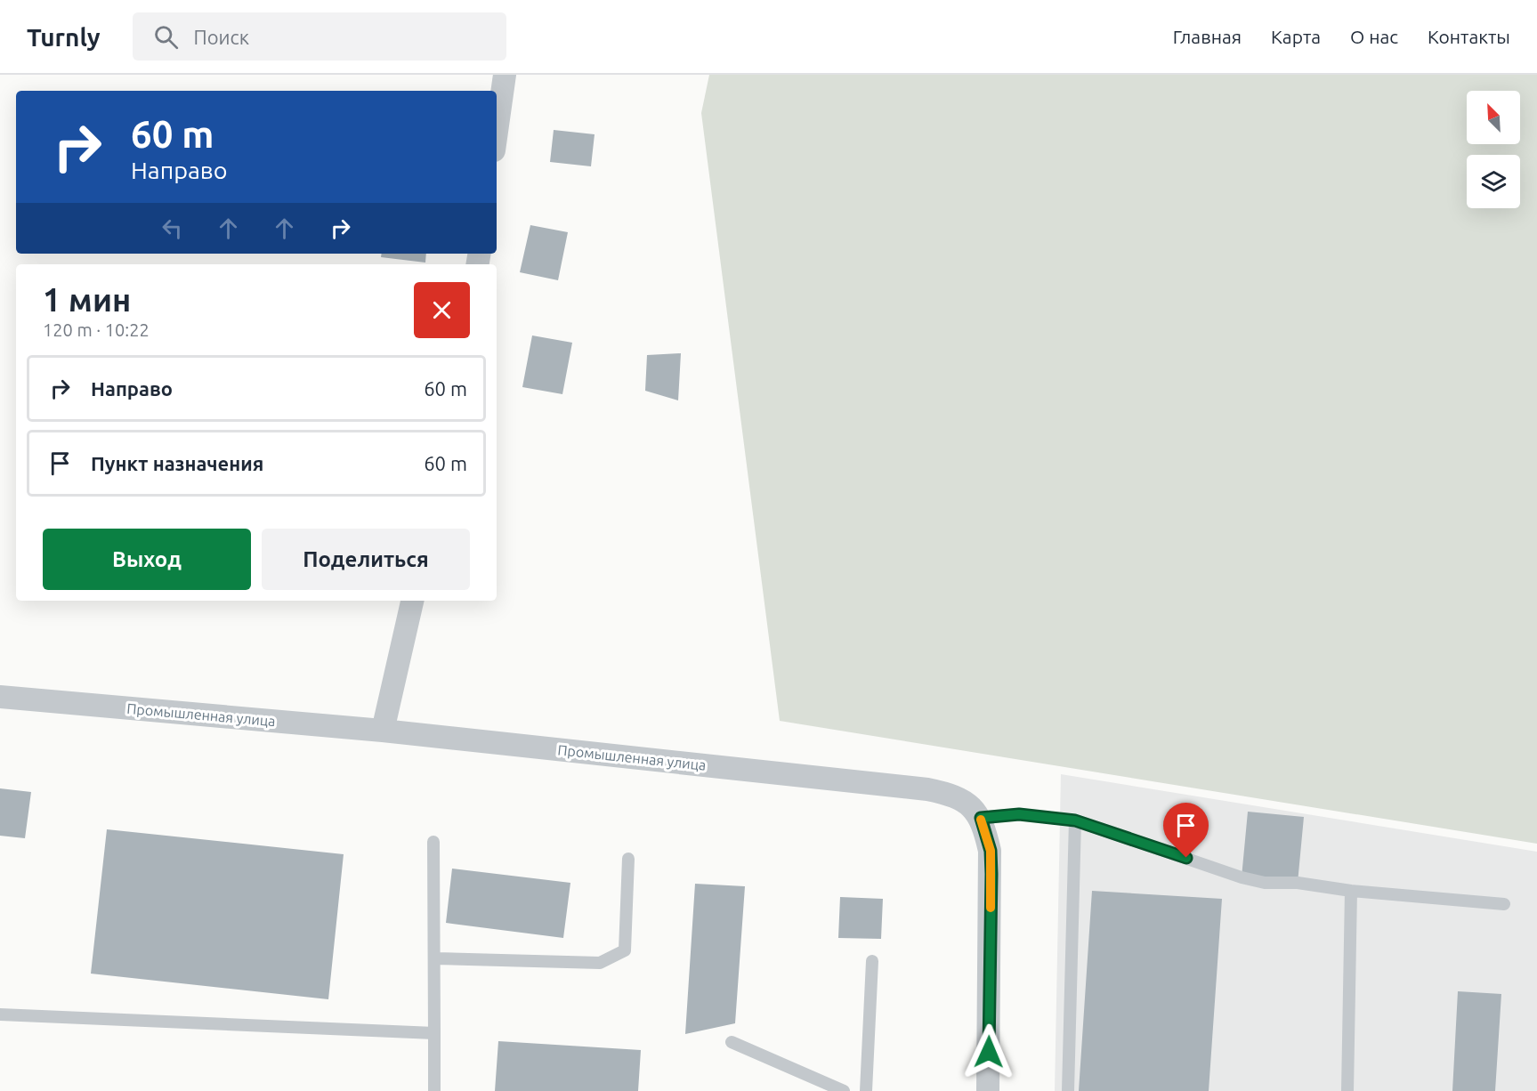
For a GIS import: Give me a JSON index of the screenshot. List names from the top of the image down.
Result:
{
  "streets": {
    "street": ["Промышленная улица"]
  },
  "north": "top left",
  "page": {
    "header": "Turnly",
    "search": "Поиск",
    "nav": [
      "Главная",
      "Карта",
      "О нас",
      "Контакты"
    ],
    "turn": ["60 m", "Направо"],
    "heading": ["1 мин", "120 m · 10:22"],
    "list": [
      {
        "name": "Направо",
        "value": "60 m"
      },
      {
        "name": "Пункт назначения",
        "value": "60 m"
      }
    ],
    "buttons": ["Выход", "Поделиться"]
  }
}
